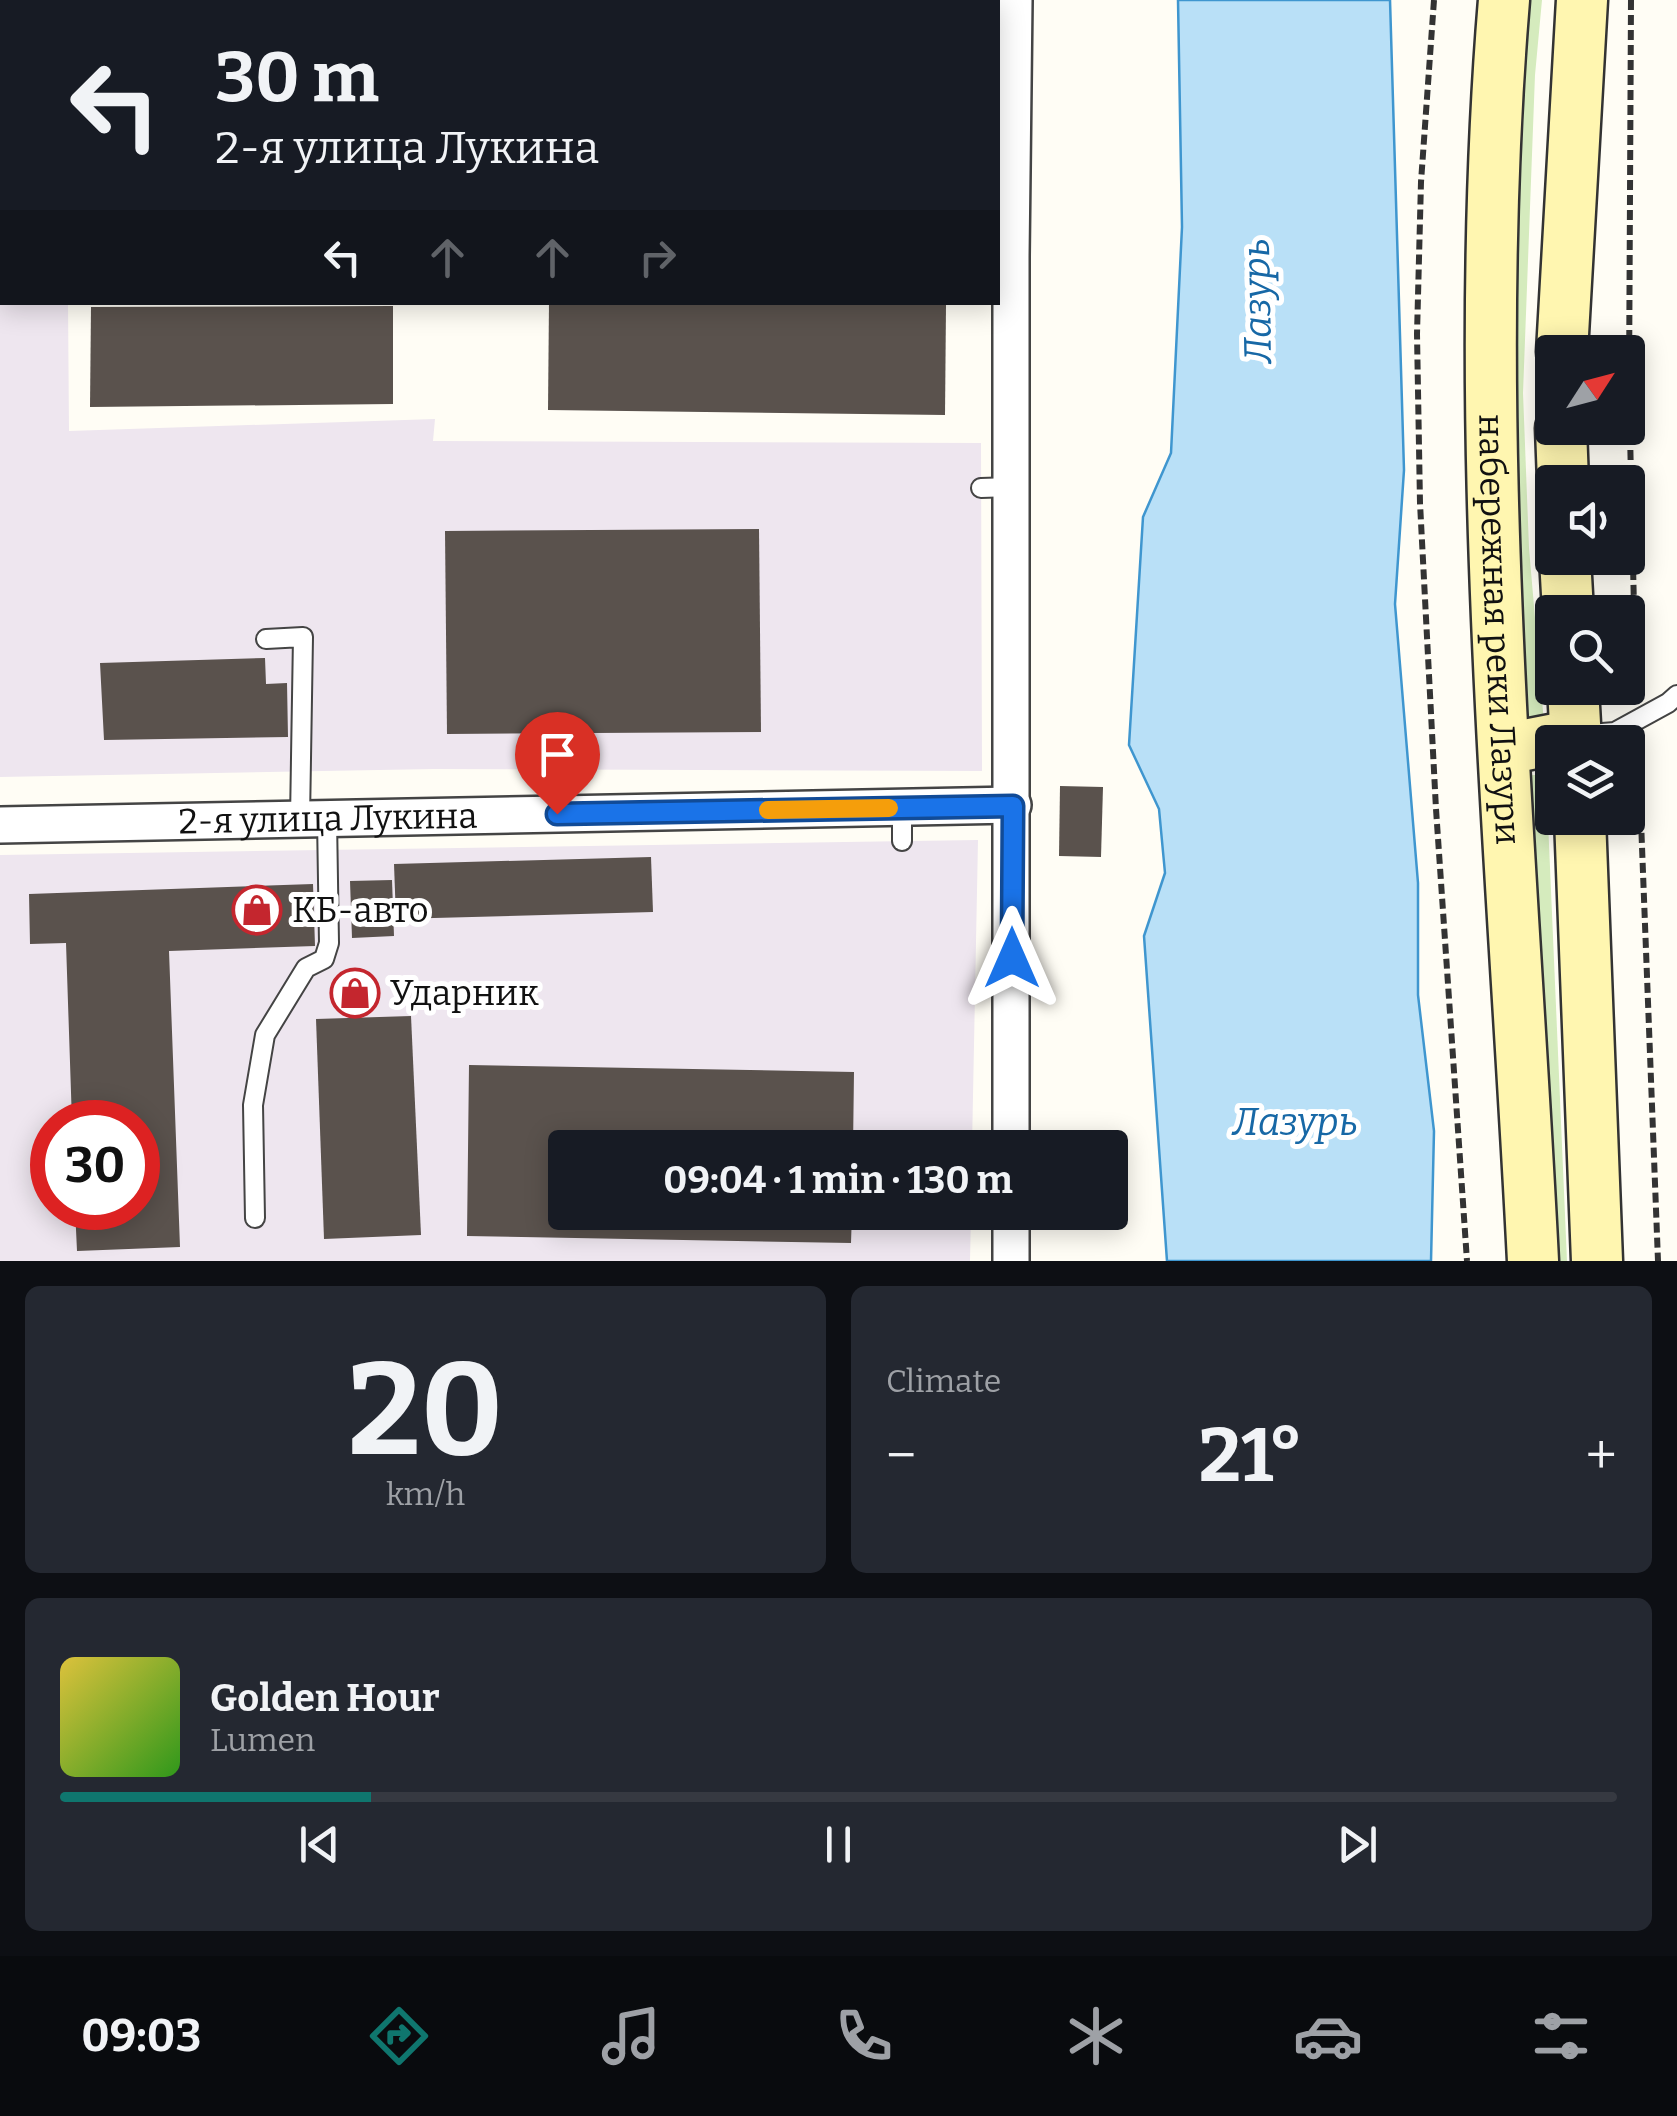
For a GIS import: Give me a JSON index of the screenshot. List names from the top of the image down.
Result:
{
  "streets": {
    "main road": ["набережная реки Лазури"],
    "street": ["2-я улица Лукина"]
  },
  "water": ["Лазурь"],
  "places": {
    "shop": ["КБ-авто", "Ударник"]
  },
  "north": "top right",
  "page": {
    "turn": ["30 m", "2-я улица Лукина"],
    "limit": "30",
    "trip": "09:04 · 1 min · 130 m",
    "tile": [
      ["20", "km/h"],
      "Climate"
    ],
    "heat": ["−", "21°", "+"],
    "song": ["Golden Hour", "Lumen"],
    "tabs": "09:03"
  }
}
